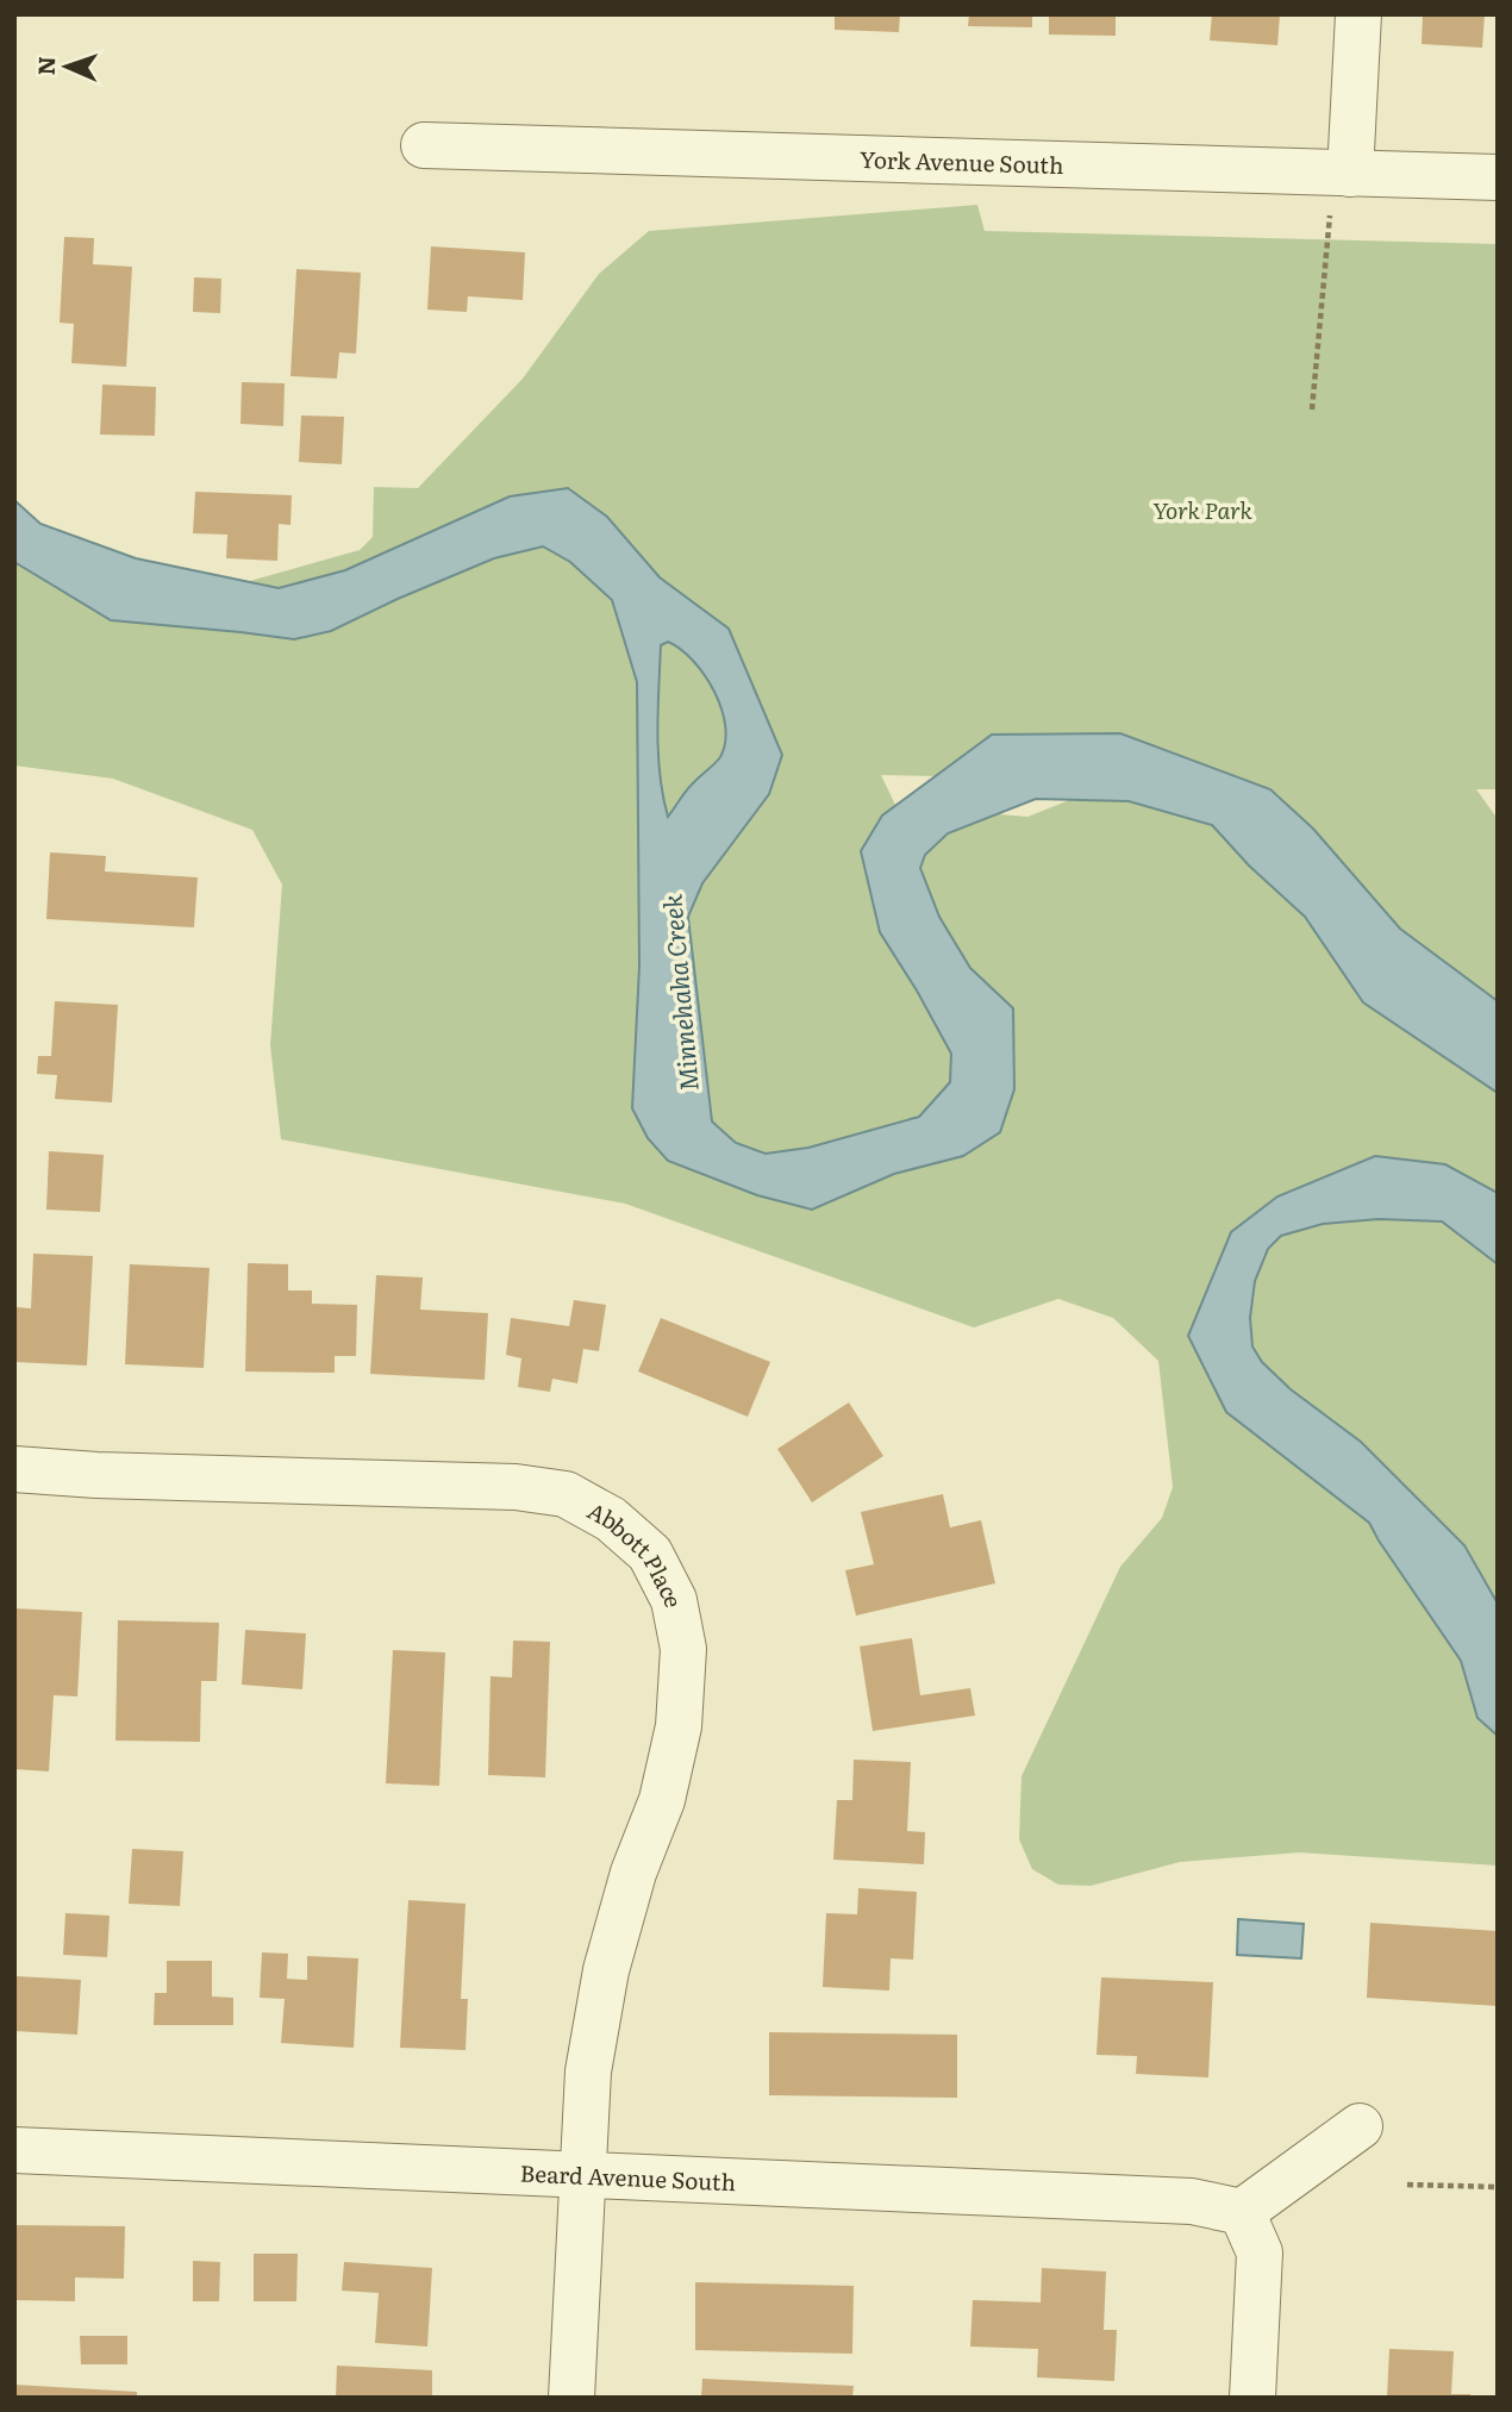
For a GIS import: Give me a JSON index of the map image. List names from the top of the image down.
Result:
{
  "streets": {
    "street": ["York Avenue South", "Abbott Place", "Beard Avenue South"]
  },
  "crossings": [
    ["Abbott Place", "Beard Avenue South"]
  ],
  "water": ["Minnehaha Creek"],
  "parks": ["York Park"],
  "north": "left"
}
